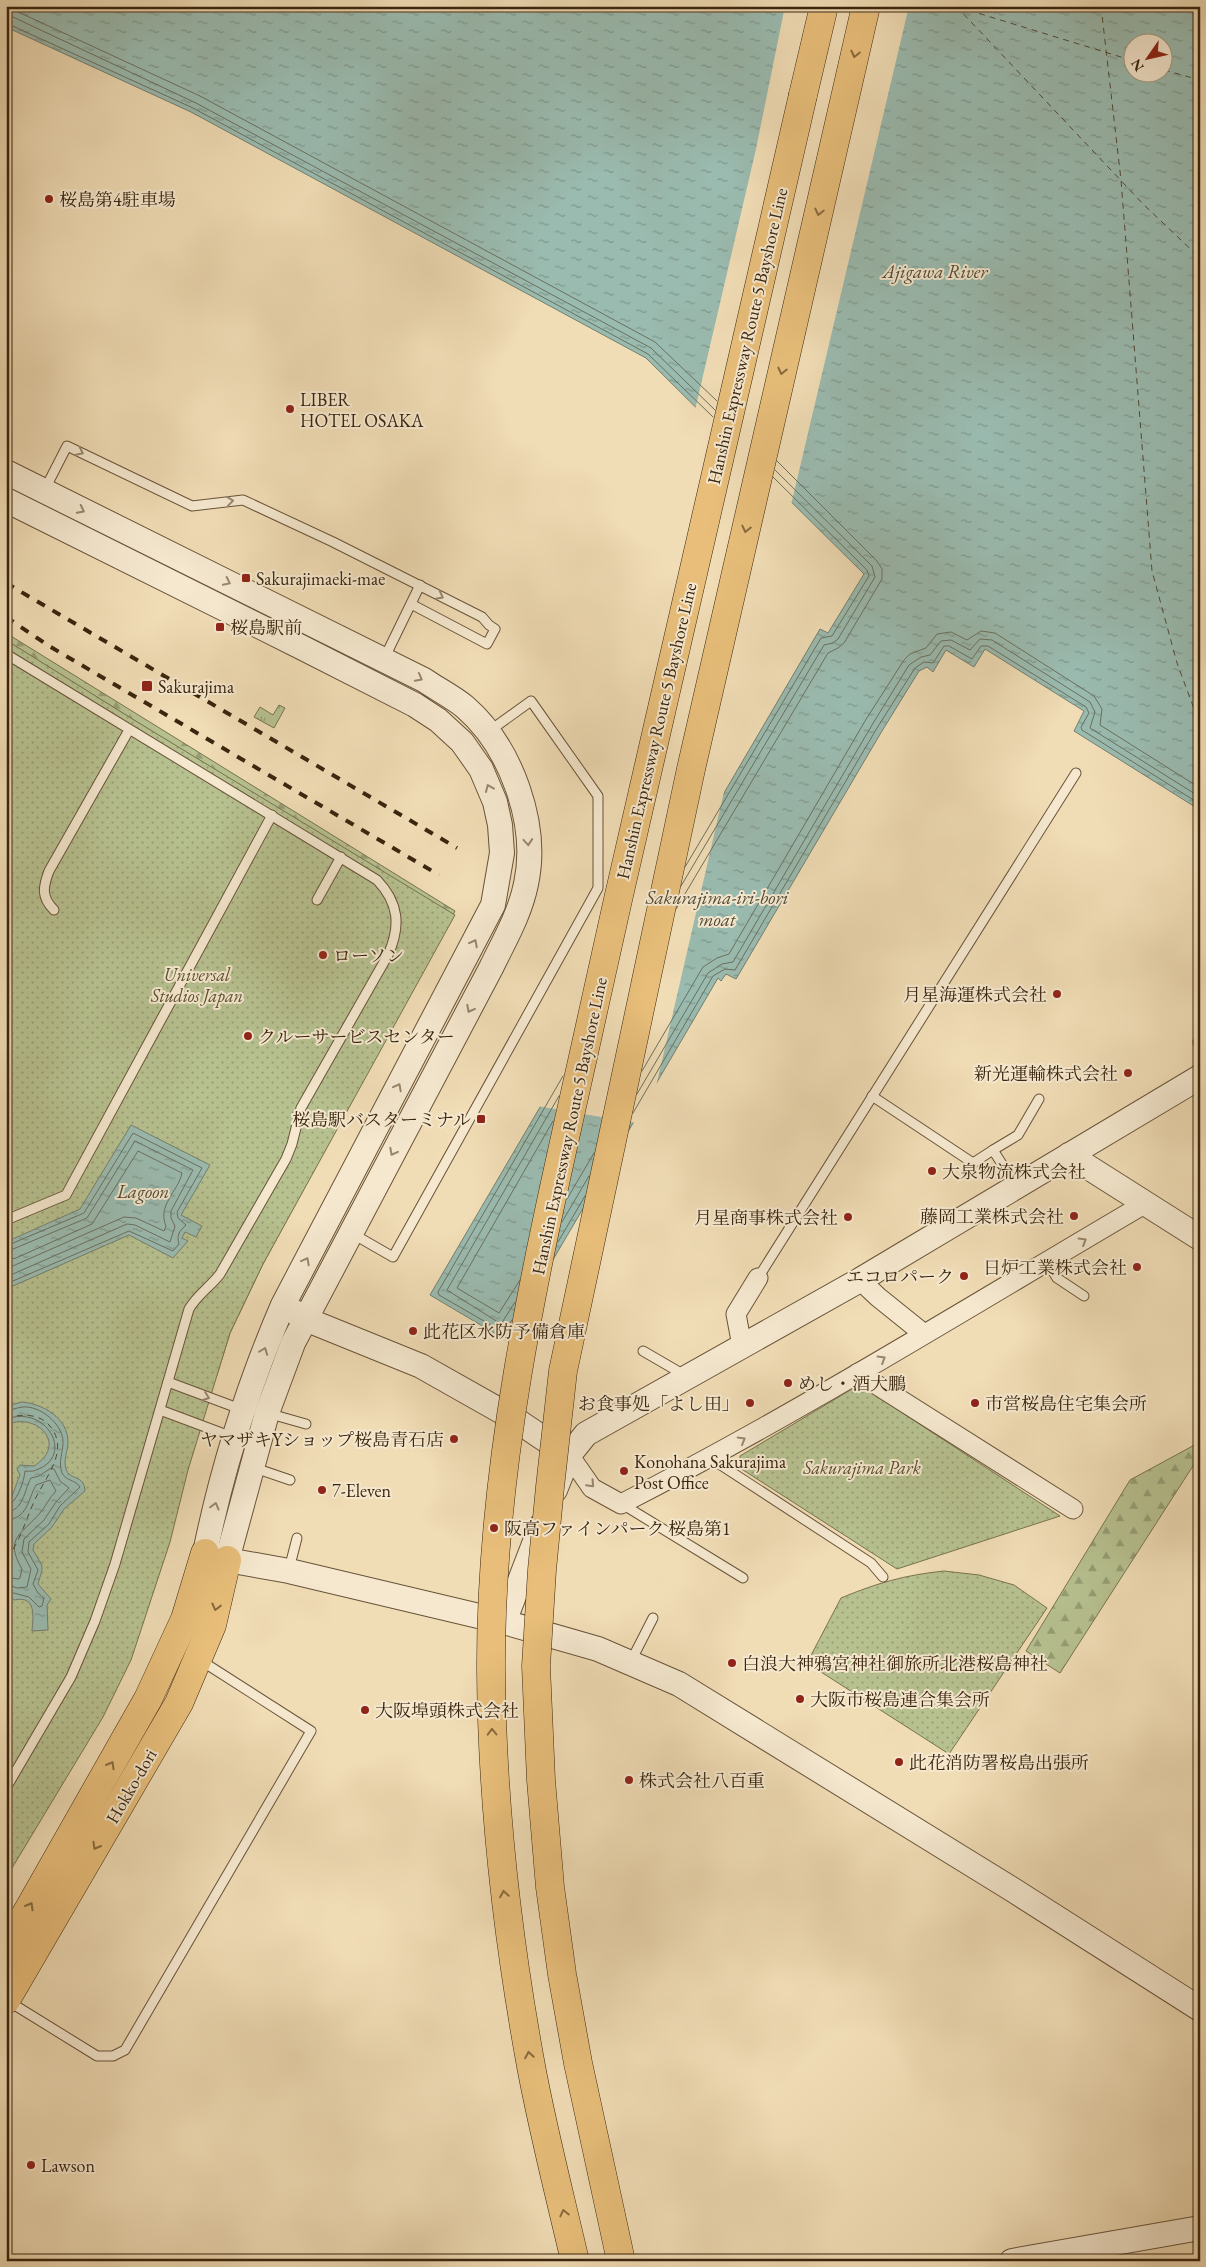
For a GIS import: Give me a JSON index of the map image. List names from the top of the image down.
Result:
{
  "streets": {
    "main road": ["Hanshin Expressway Route 5 Bayshore Line", "Hokko-dori"]
  },
  "water": ["Ajigawa River", "Sakurajima-iri-bori moat", "Lagoon"],
  "parks": ["Universal Studios Japan", "Sakurajima Park"],
  "places": {
    "other": [
      "桜島第4駐車場",
      "LIBER HOTEL OSAKA",
      "ローソン",
      "月星海運株式会社",
      "クルーサービスセンター",
      "新光運輸株式会社",
      "大泉物流株式会社",
      "藤岡工業株式会社",
      "月星商事株式会社",
      "日炉工業株式会社",
      "エコロパーク",
      "此花区水防予備倉庫",
      "めし・酒大鵬",
      "お食事処「よし田」",
      "市営桜島住宅集会所",
      "ヤマザキYショップ桜島青石店",
      "Konohana Sakurajima Post Office",
      "7-Eleven",
      "阪高ファインパーク 桜島第1",
      "白浪大神鴉宮神社御旅所北港桜島神社",
      "大阪市桜島連合集会所",
      "大阪埠頭株式会社",
      "此花消防署桜島出張所",
      "株式会社八百重",
      "Lawson"
    ],
    "transit": [
      "Sakurajimaeki-mae",
      "桜島駅前",
      "Sakurajima",
      "桜島駅バスターミナル"
    ]
  },
  "north": "bottom left"
}
